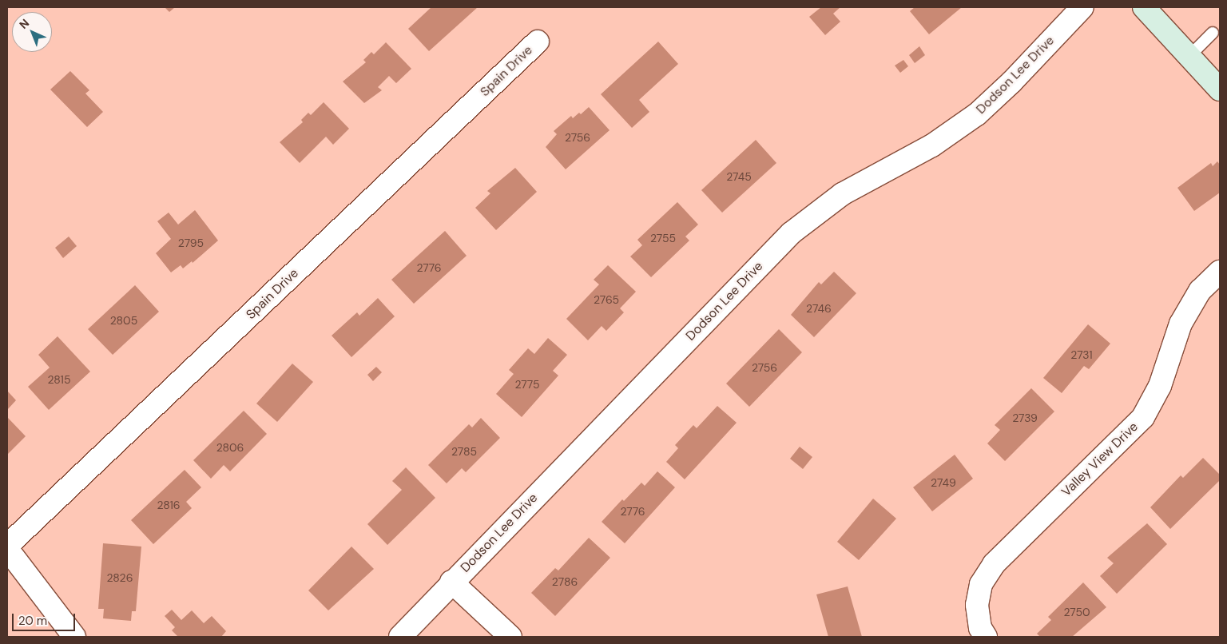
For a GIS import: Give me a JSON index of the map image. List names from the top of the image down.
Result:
{
  "streets": {
    "street": ["Spain Drive", "Dodson Lee Drive", "Valley View Drive"]
  },
  "house_numbers": [
    "2756",
    "2745",
    "2755",
    "2795",
    "2776",
    "2765",
    "2746",
    "2805",
    "2731",
    "2756",
    "2815",
    "2775",
    "2739",
    "2806",
    "2785",
    "2749",
    "2816",
    "2776",
    "2826",
    "2786",
    "2750"
  ],
  "scale_bar": "20 m",
  "north": "top left"
}
